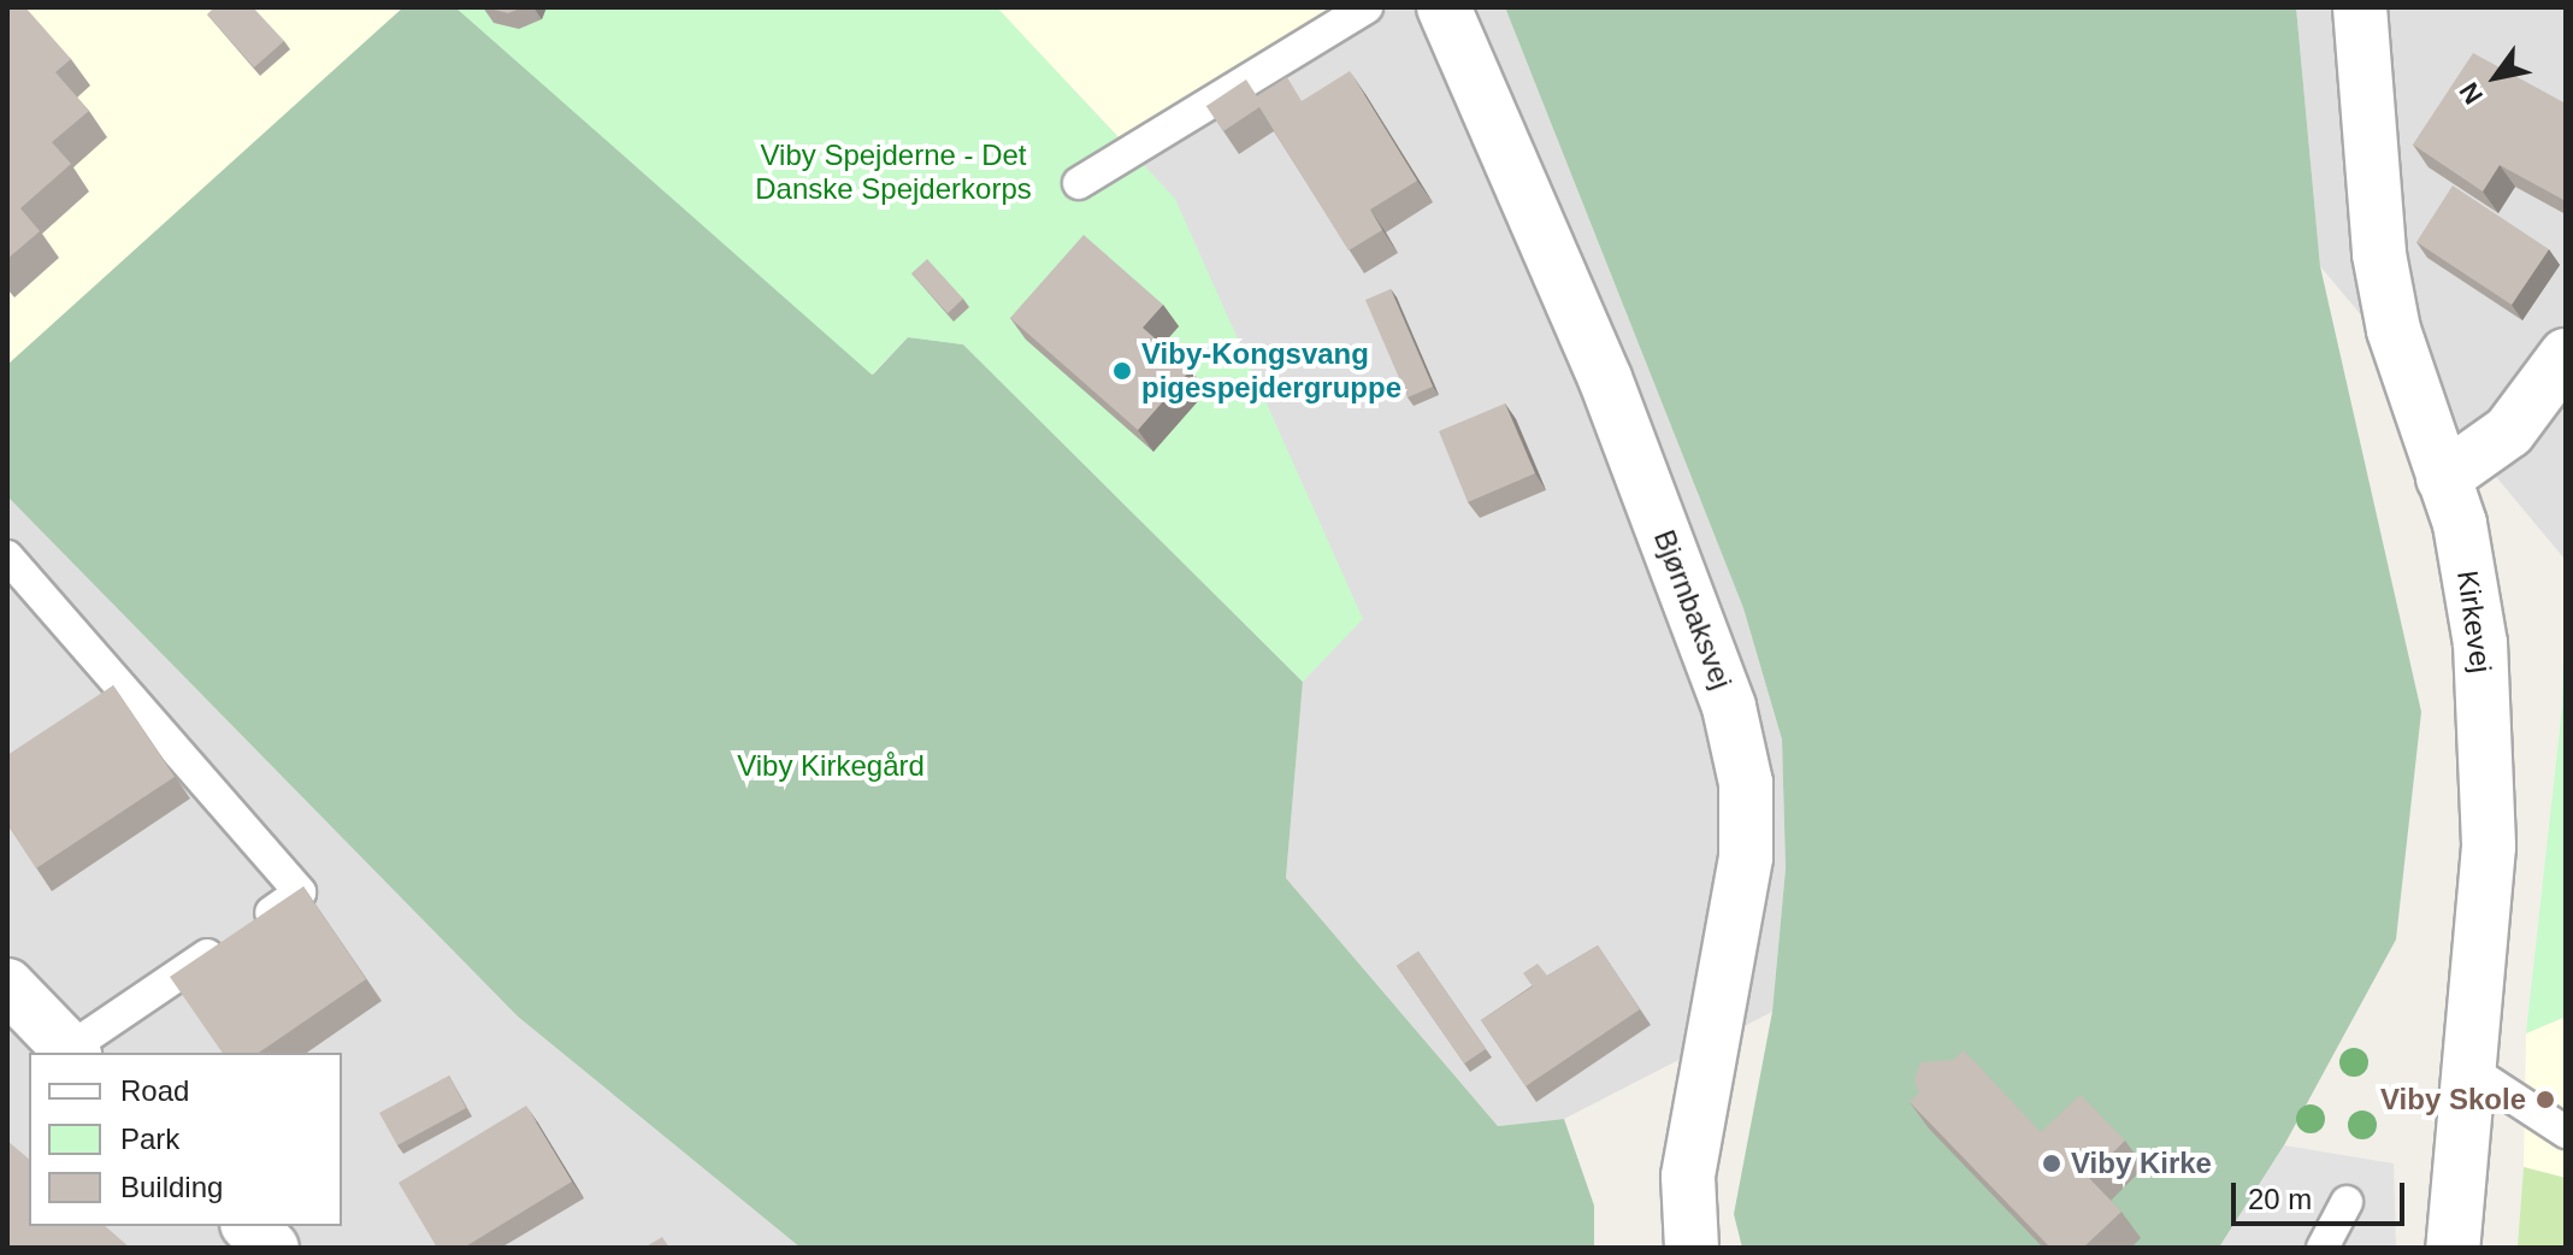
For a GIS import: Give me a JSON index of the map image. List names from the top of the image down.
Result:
{
  "streets": {
    "street": ["Bjørnbaksvej", "Kirkevej"]
  },
  "parks": ["Viby Spejderne - Det Danske Spejderkorps", "Viby Kirkegård"],
  "places": ["Viby-Kongsvang pigespejdergruppe", "Viby Skole", "Viby Kirke"],
  "legend": ["Road", "Park", "Building"],
  "scale_bar": "20 m",
  "north": "bottom left"
}
